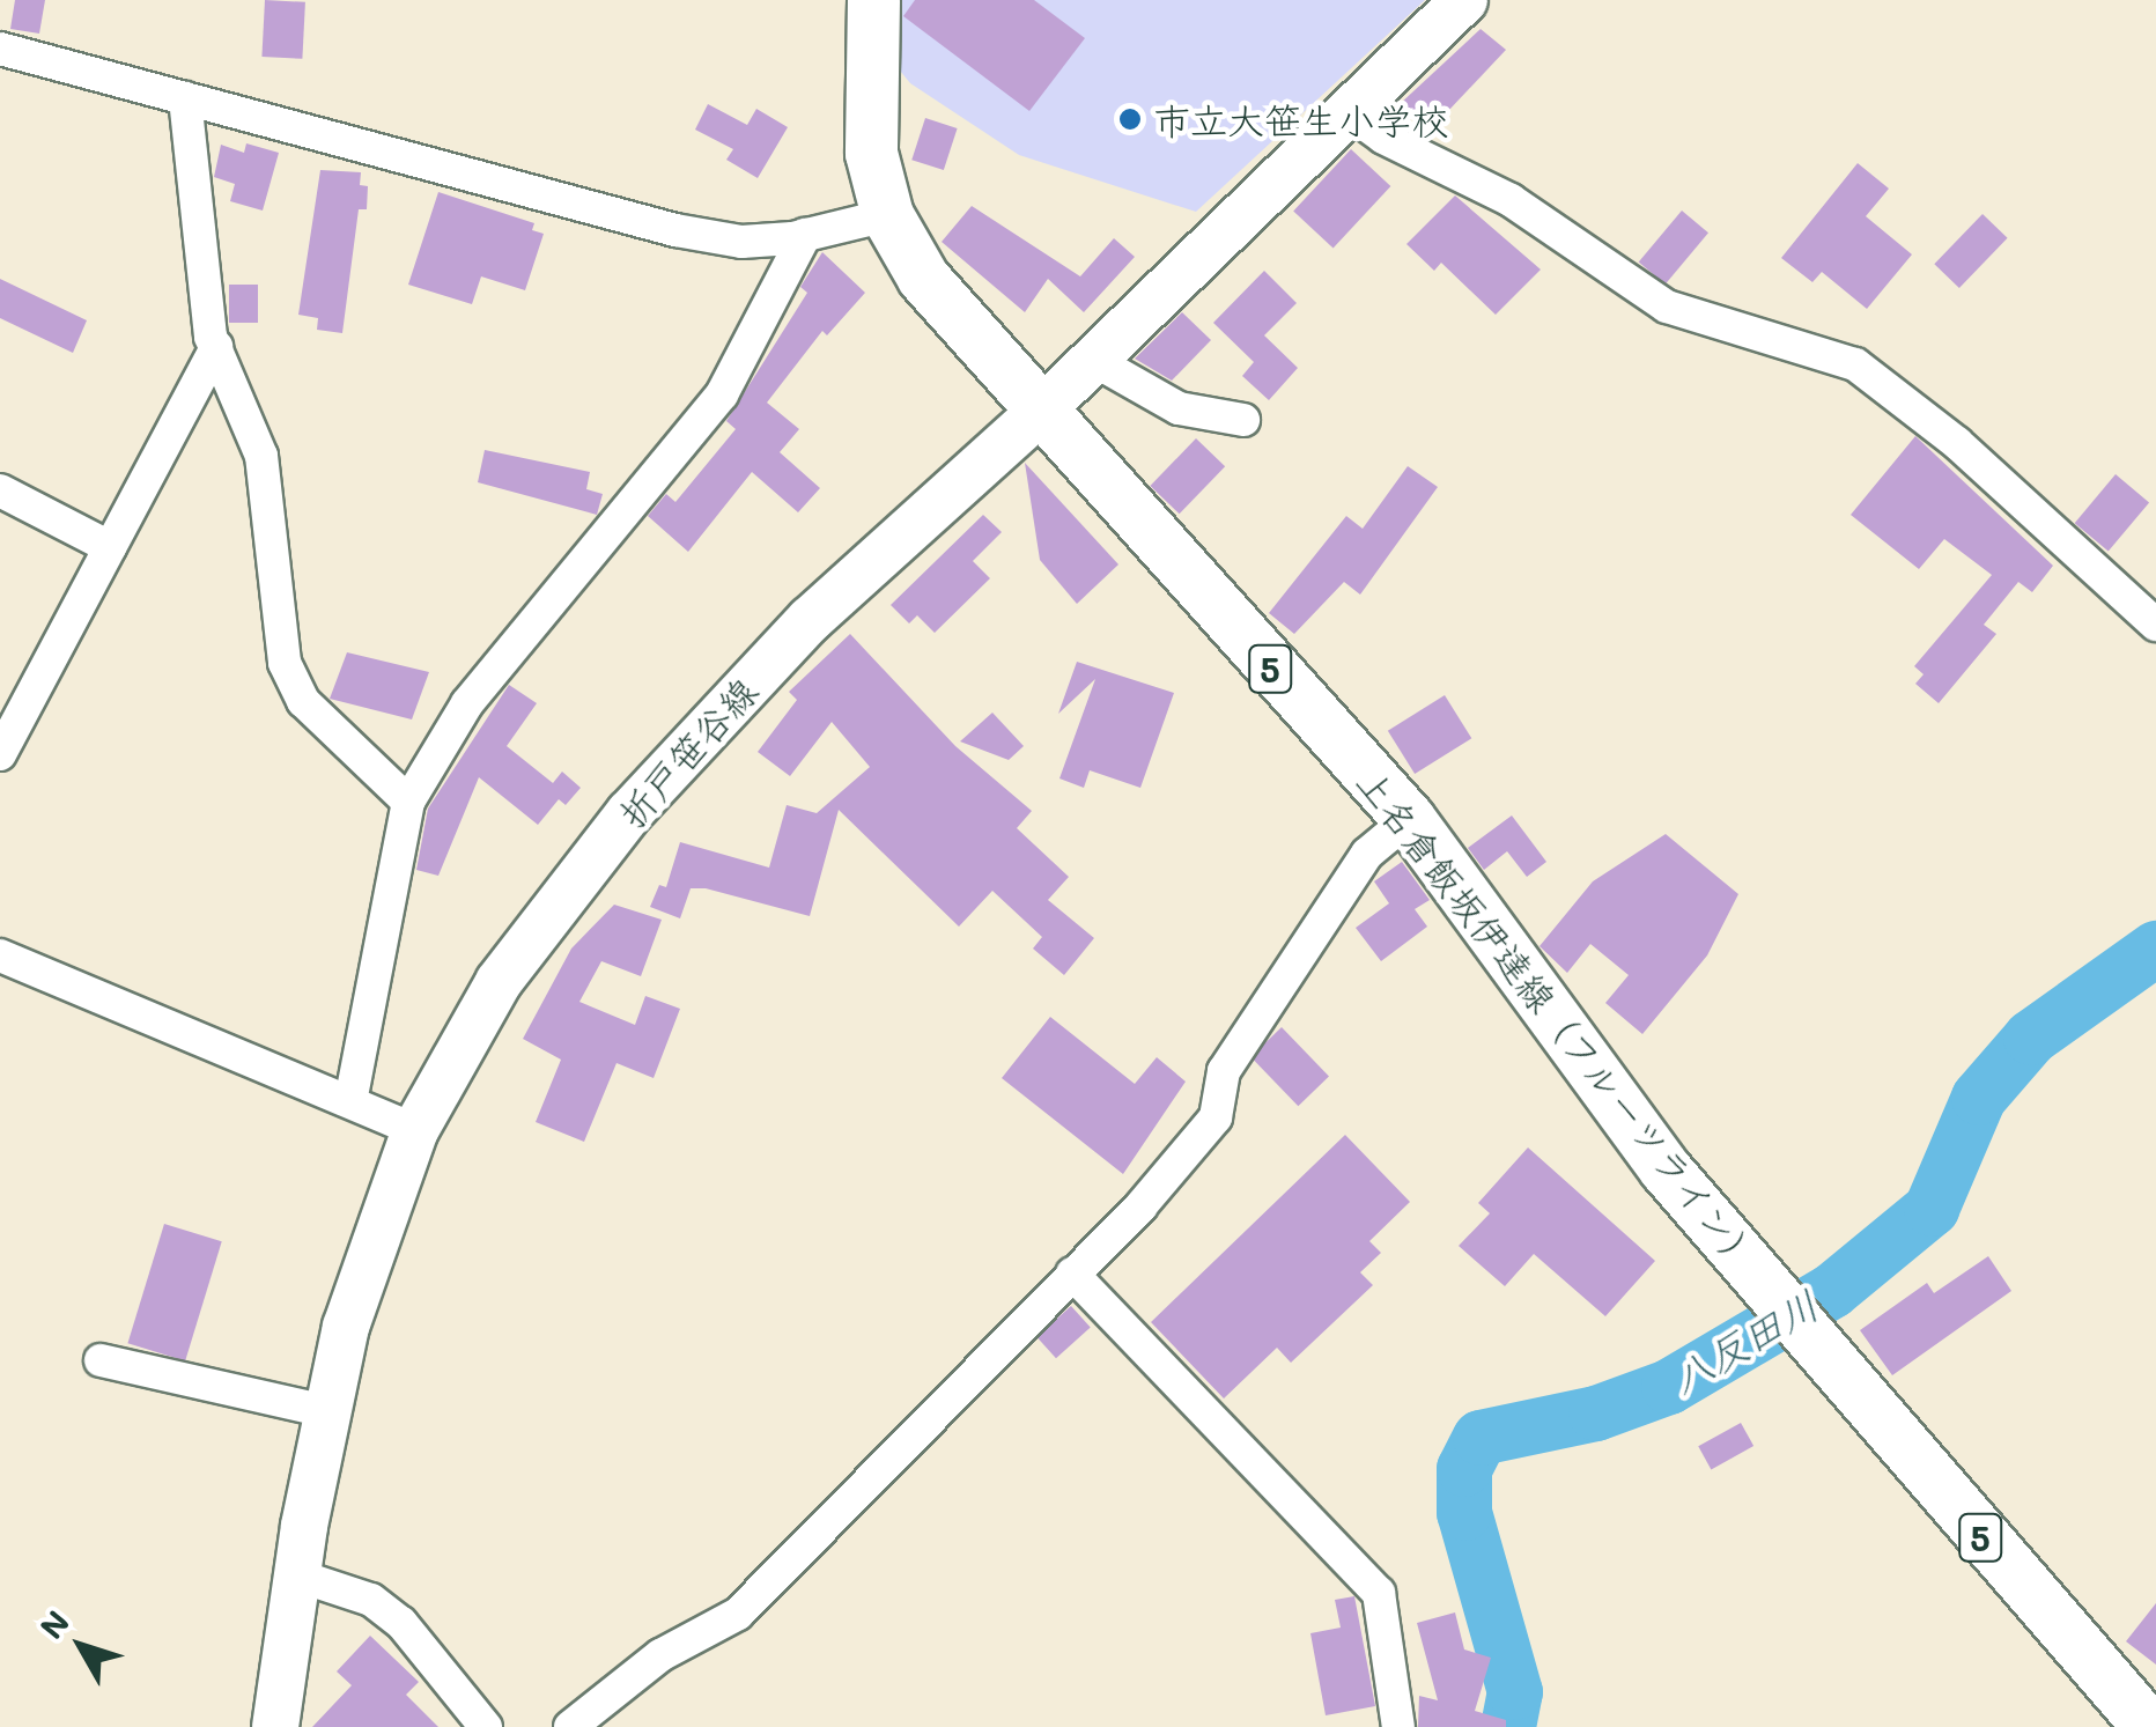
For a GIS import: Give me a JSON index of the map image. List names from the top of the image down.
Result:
{
  "streets": {
    "main road": ["5", "折戸笹谷線", "上名倉飯坂伊達線（フルーツライン）"]
  },
  "crossings": [
    ["折戸笹谷線", "上名倉飯坂伊達線（フルーツライン）"]
  ],
  "water": ["八反田川"],
  "places": ["市立大笹生小学校"],
  "north": "top left"
}
